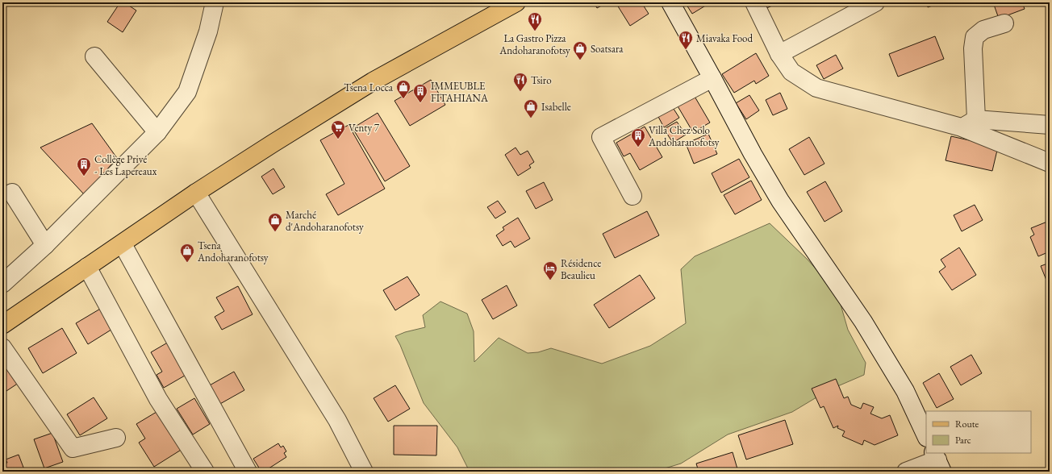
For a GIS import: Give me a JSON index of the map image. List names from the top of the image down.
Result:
{
  "places": {
    "restaurant": ["La Gastro Pizza Andoharanofotsy", "Miavaka Food", "Tsiro"],
    "shop": [
      "Soatsara",
      "Tsena Locca",
      "Isabelle",
      "Marché d'Andoharanofotsy",
      "Tsena Andoharanofotsy"
    ],
    "building": ["IMMEUBLE FITAHIANA", "Villa Chez Solo Andoharanofotsy", "Collège Privé - Les Lapereaux"],
    "supermarket": ["Venty 7"],
    "hotel": ["Résidence Beaulieu"]
  },
  "legend": ["Route", "Parc"]
}
